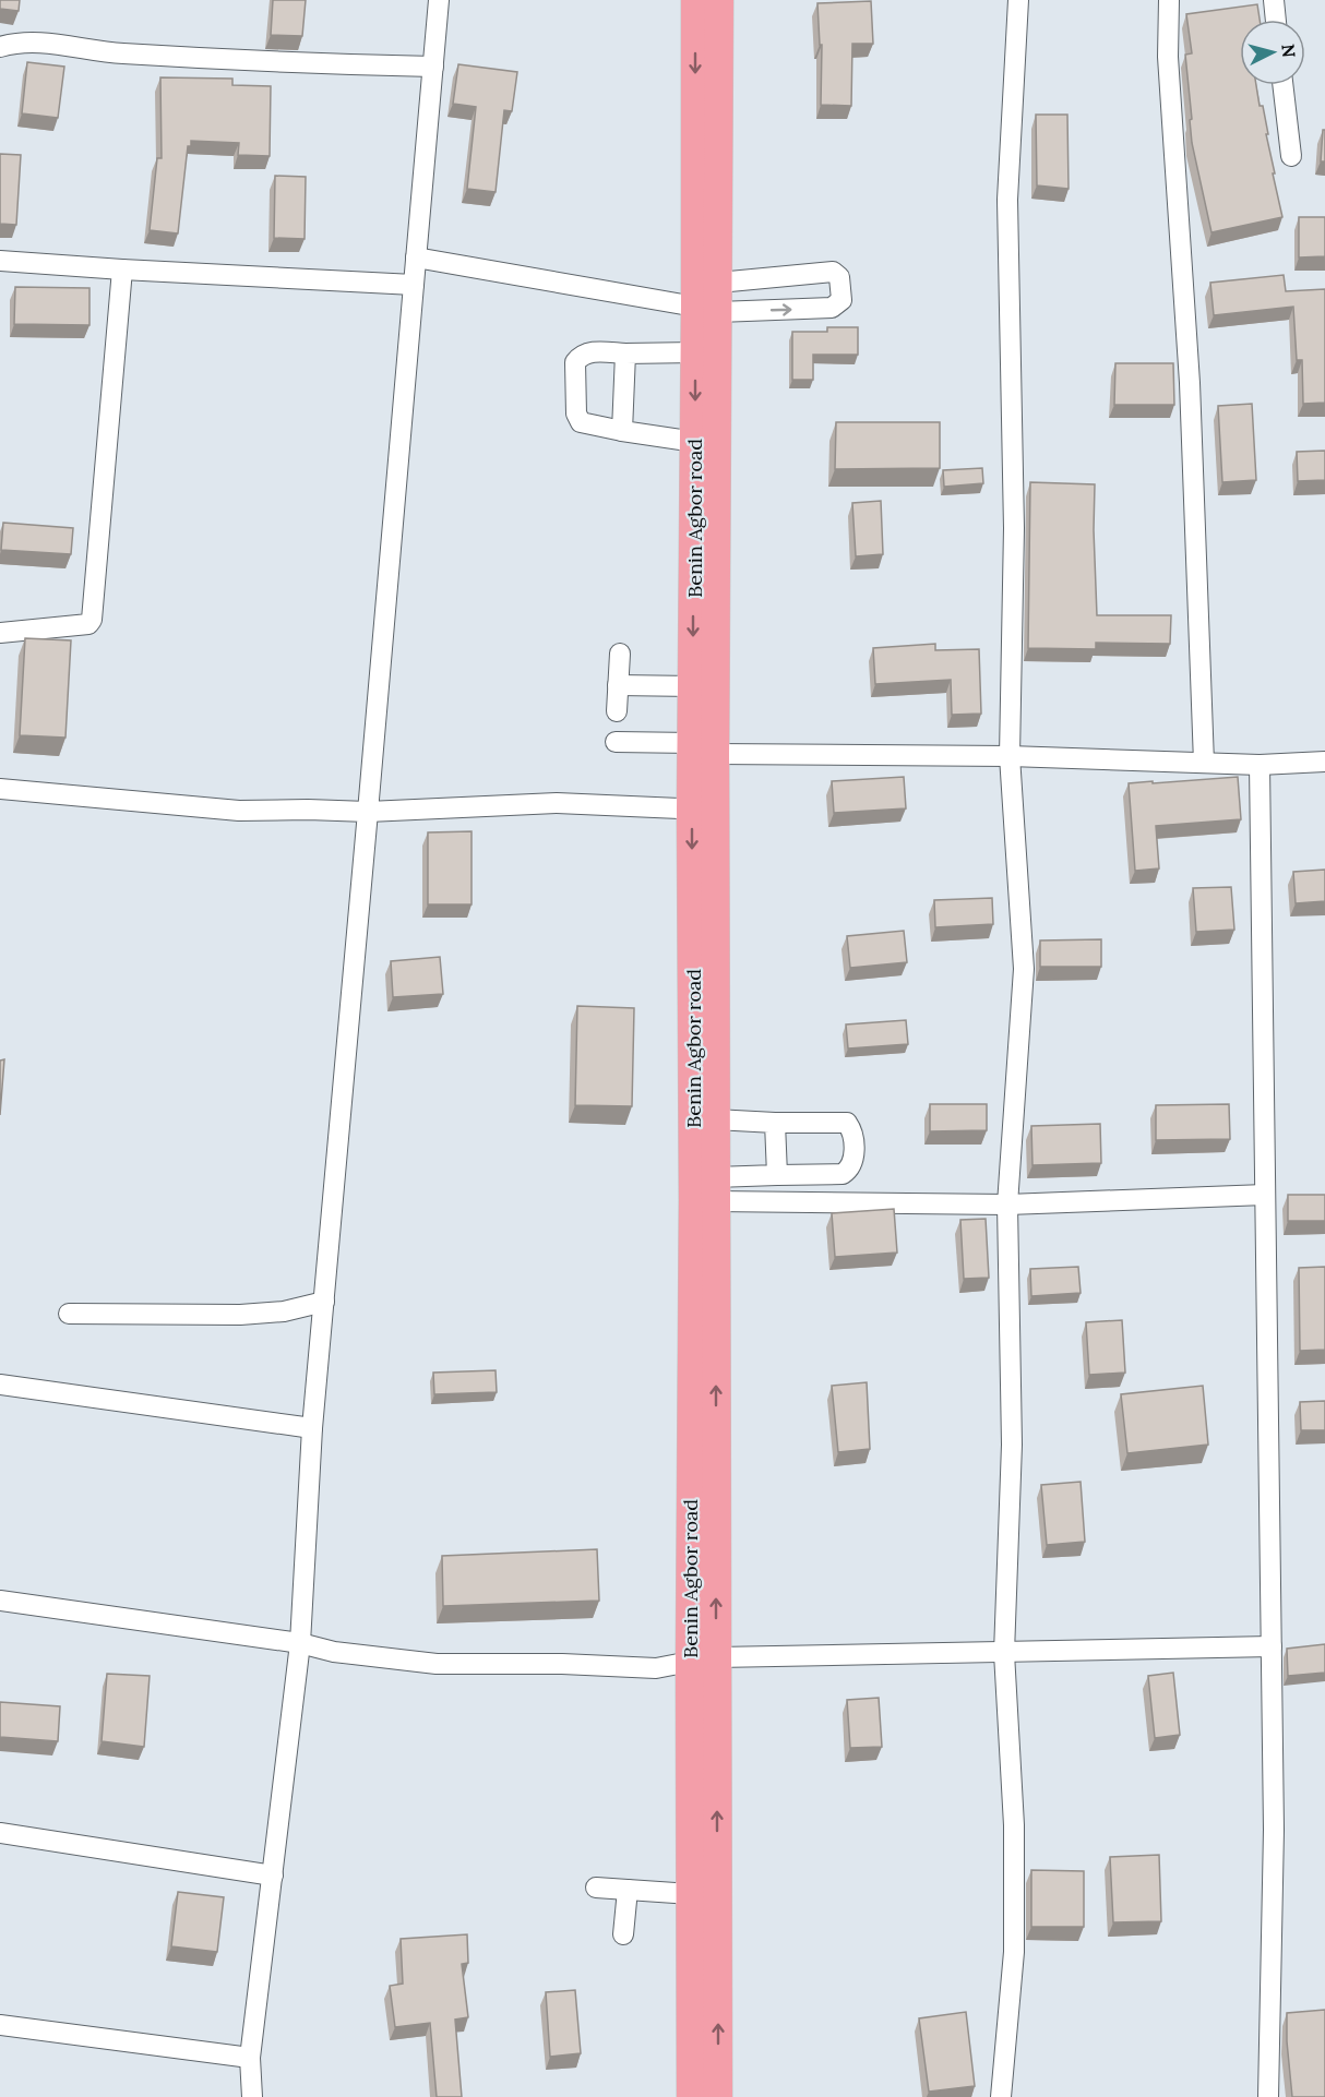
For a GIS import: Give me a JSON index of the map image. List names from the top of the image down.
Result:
{
  "streets": {
    "highway": ["Benin Agbor road"]
  },
  "north": "right"
}
